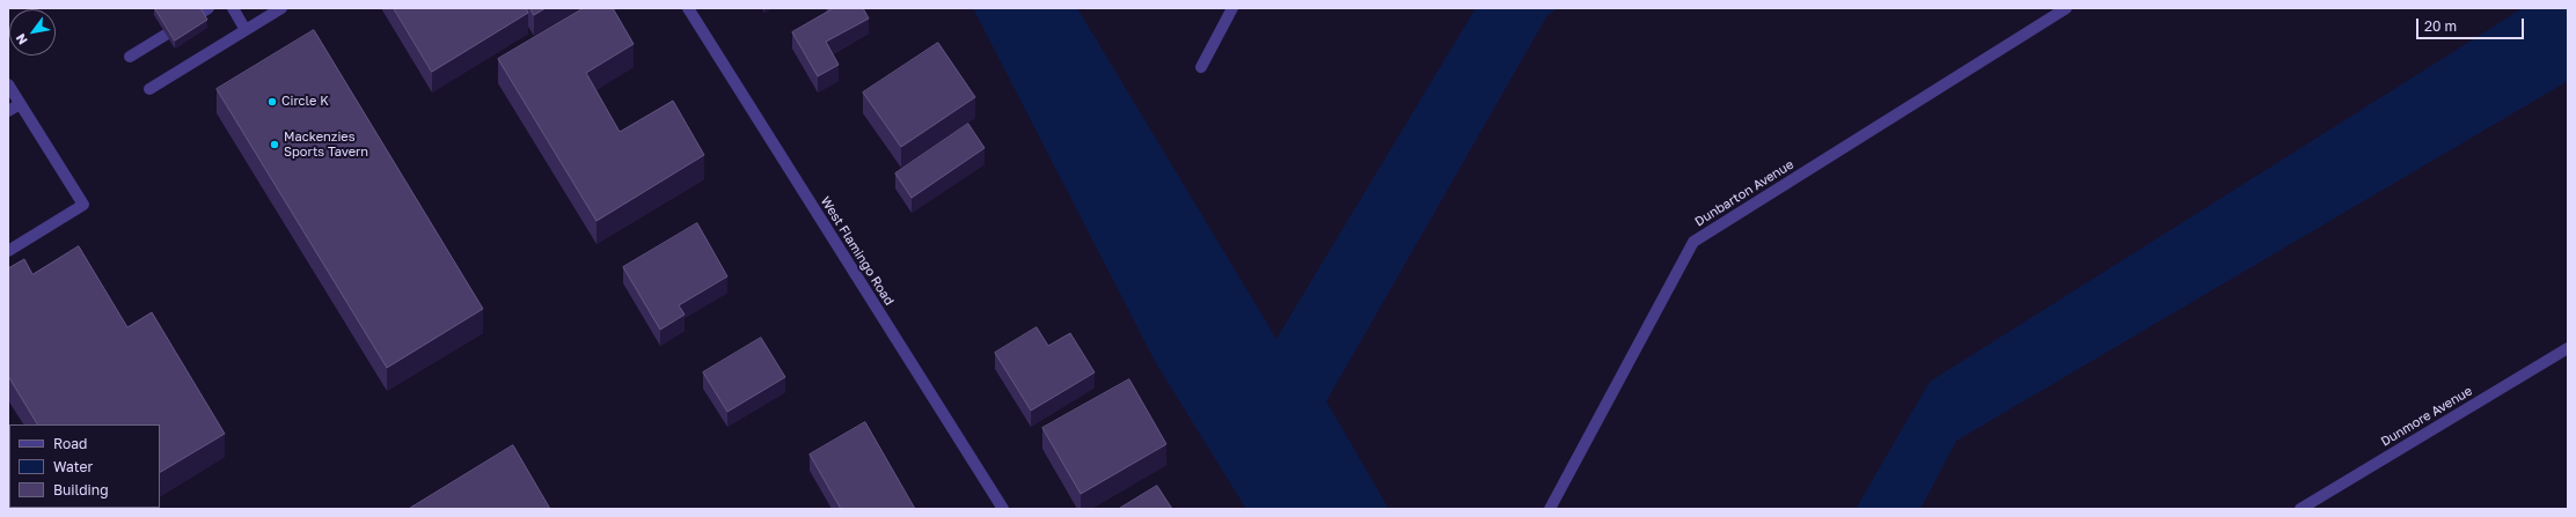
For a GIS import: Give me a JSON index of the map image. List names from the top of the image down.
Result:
{
  "streets": {
    "street": ["Dunbarton Avenue", "West Flamingo Road", "Dunmore Avenue"]
  },
  "places": ["Circle K", "Mackenzies Sports Tavern"],
  "legend": ["Road", "Water", "Building"],
  "scale_bar": "20 m",
  "north": "bottom left"
}
